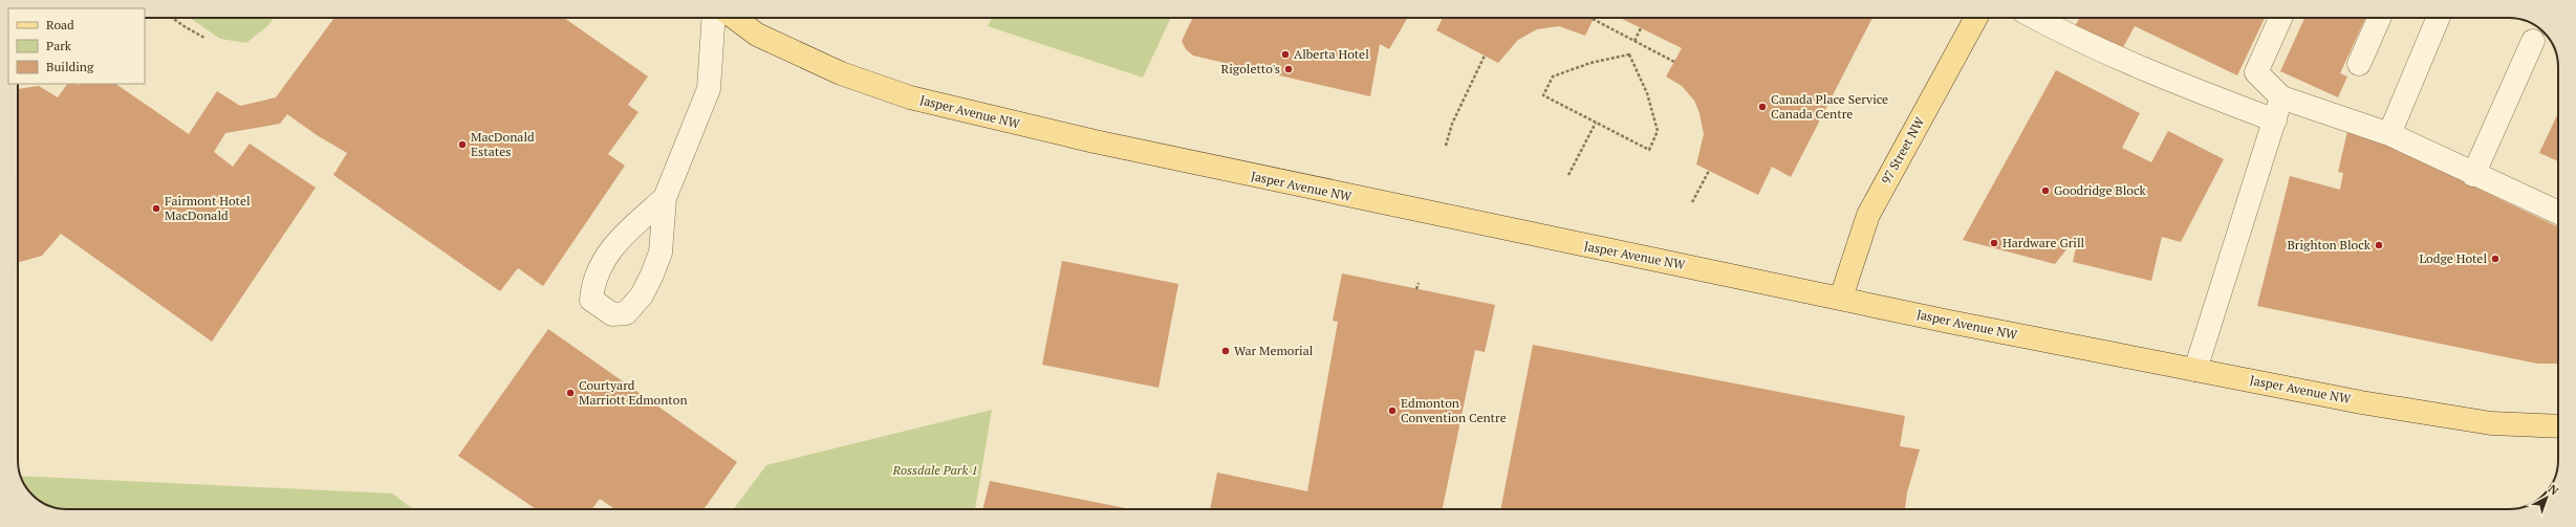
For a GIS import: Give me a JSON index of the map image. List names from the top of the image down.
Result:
{
  "streets": {
    "main road": ["Jasper Avenue NW", "97 Street NW"]
  },
  "crossings": [
    ["Jasper Avenue NW", "97 Street NW"]
  ],
  "parks": ["Rossdale Park 1"],
  "places": [
    "Alberta Hotel",
    "Rigoletto's",
    "Canada Place Service Canada Centre",
    "MacDonald Estates",
    "Goodridge Block",
    "Fairmont Hotel MacDonald",
    "Hardware Grill",
    "Brighton Block",
    "Lodge Hotel",
    "War Memorial",
    "Courtyard Marriott Edmonton",
    "Edmonton Convention Centre"
  ],
  "legend": ["Road", "Park", "Building"],
  "north": "top right"
}
